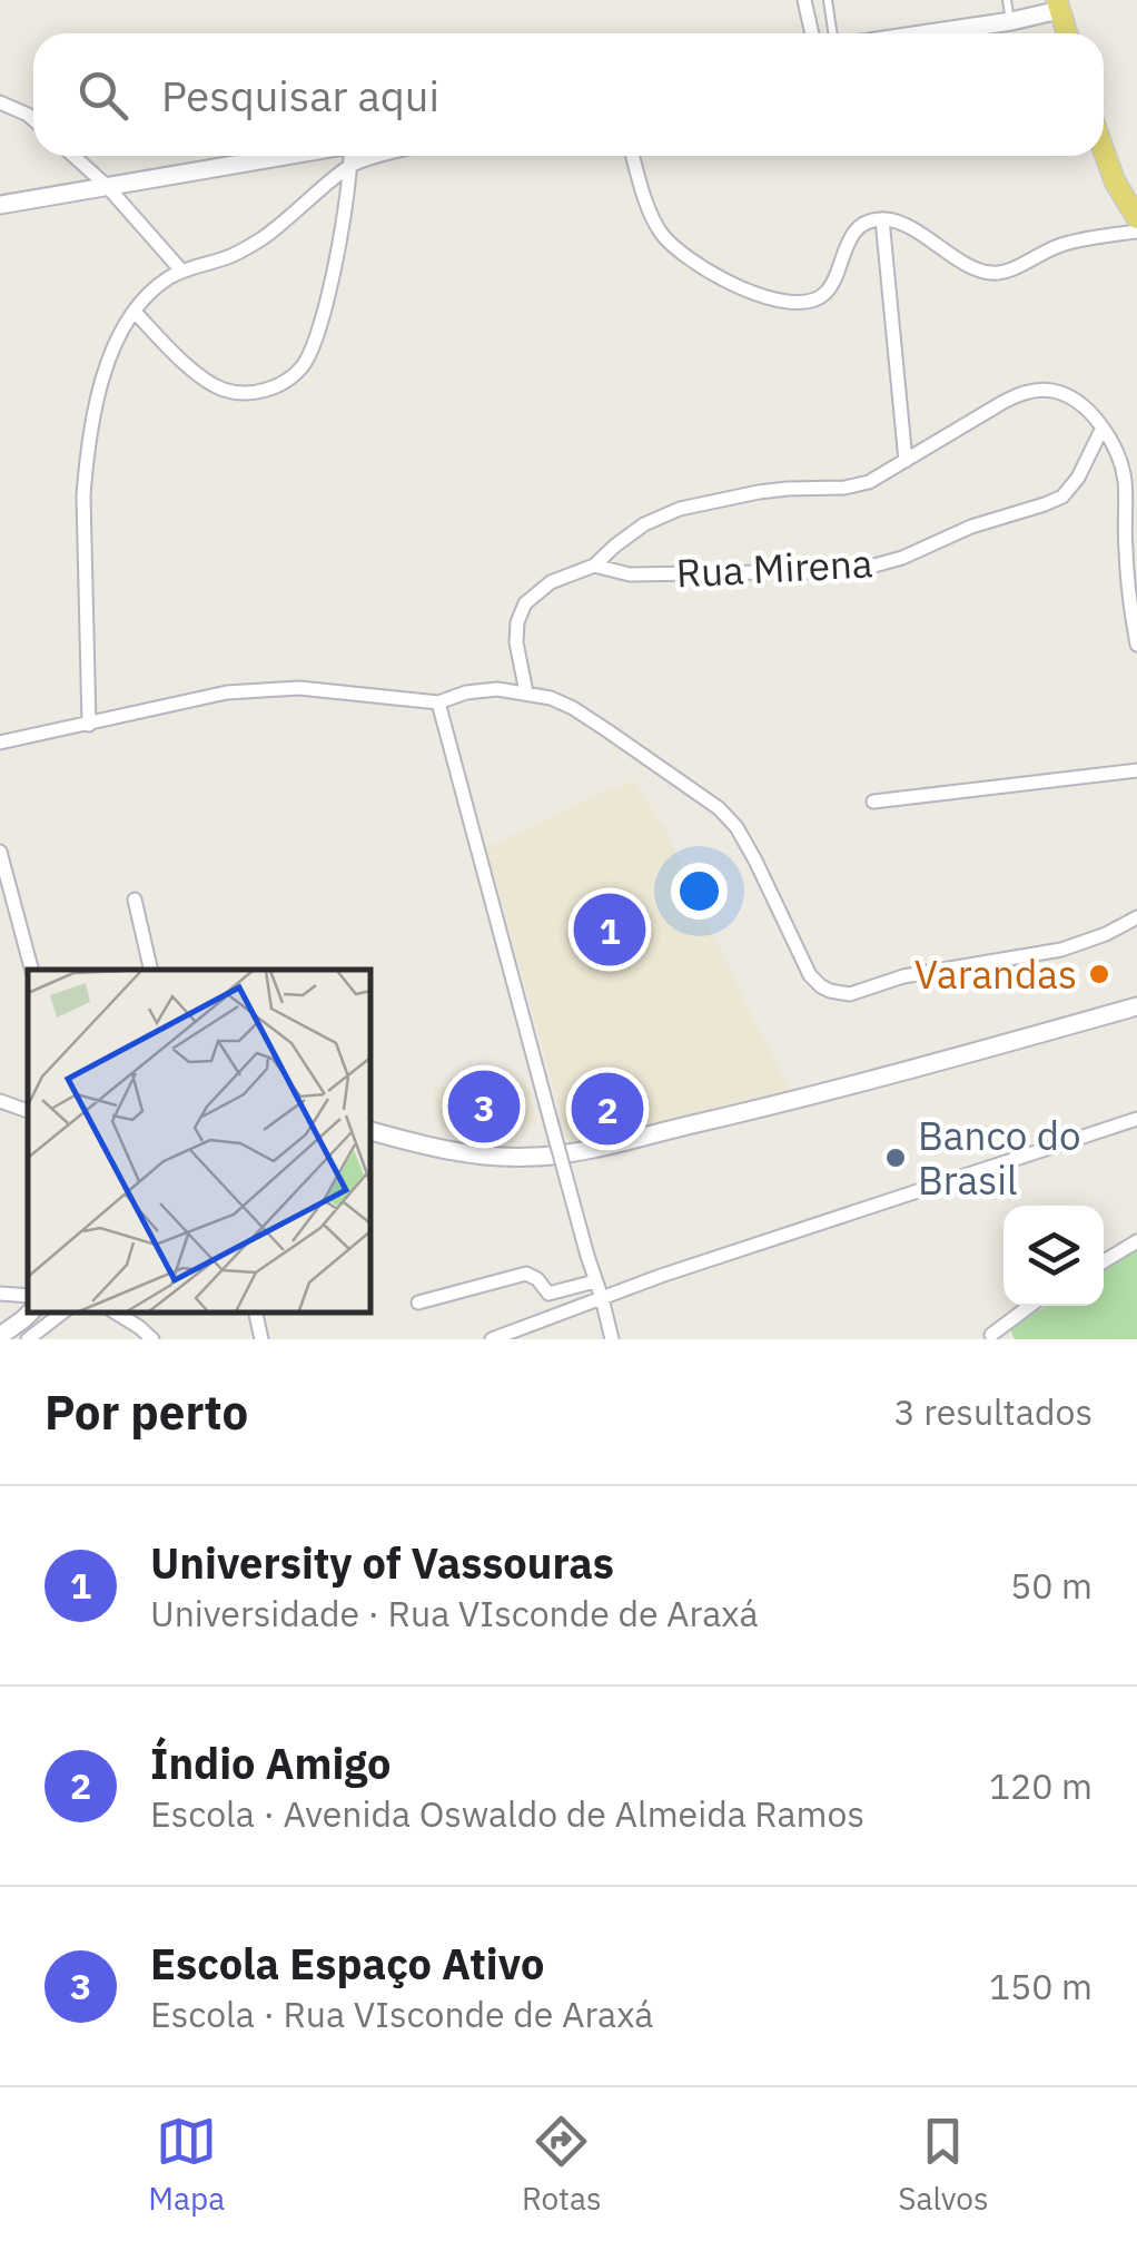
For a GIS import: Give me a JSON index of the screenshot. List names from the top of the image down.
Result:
{
  "streets": {
    "street": ["Rua Mirena"]
  },
  "places": ["Varandas", "Banco do Brasil"],
  "page": {
    "search": "Pesquisar aqui",
    "pins": ["1", "3", "2"],
    "heading": ["Por perto", "3 resultados"],
    "list": [
      {
        "mark": "1",
        "name": "University of Vassouras",
        "note": "Universidade · Rua VIsconde de Araxá",
        "value": "50 m"
      },
      {
        "mark": "2",
        "name": "Índio Amigo",
        "note": "Escola · Avenida Oswaldo de Almeida Ramos",
        "value": "120 m"
      },
      {
        "mark": "3",
        "name": "Escola Espaço Ativo",
        "note": "Escola · Rua VIsconde de Araxá",
        "value": "150 m"
      }
    ],
    "nav": ["Mapa", "Rotas", "Salvos"]
  }
}
